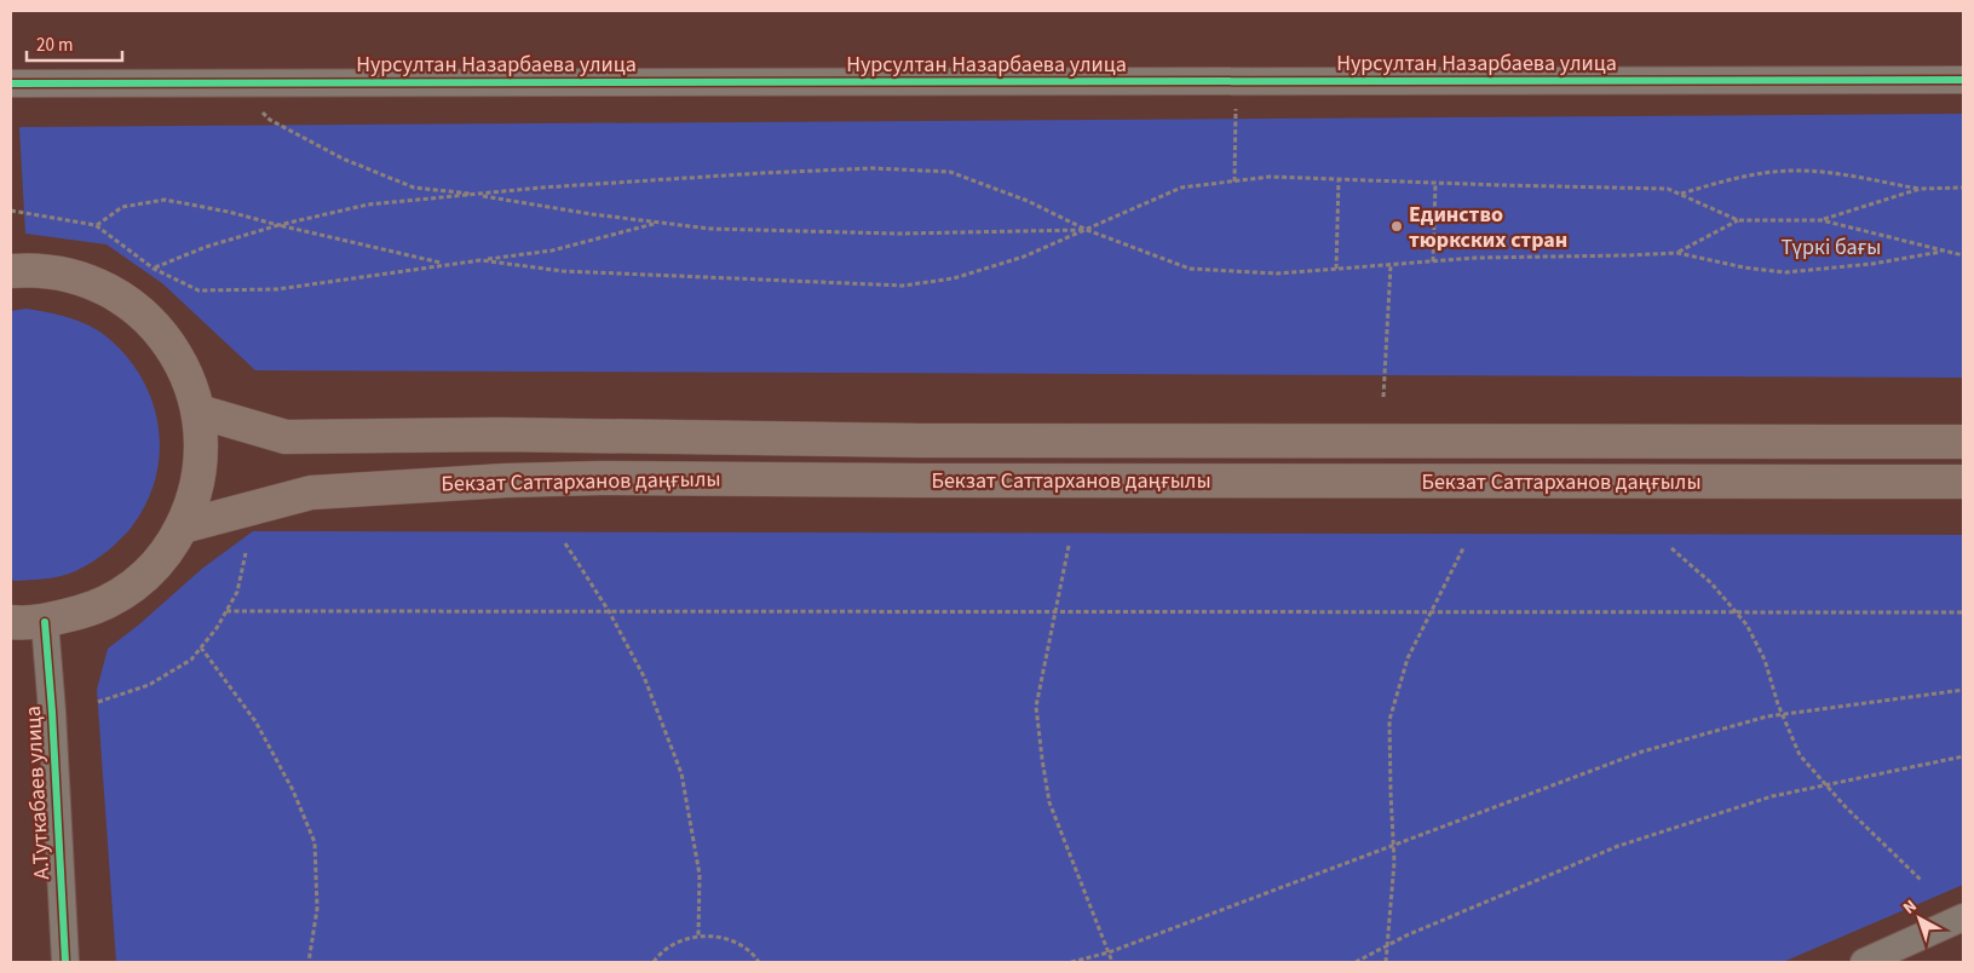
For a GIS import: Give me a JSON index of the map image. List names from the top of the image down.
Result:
{
  "streets": {
    "main road": ["Бекзат Саттарханов даңғылы"],
    "street": ["Нурсултан Назарбаева улица", "А.Туткабаев улица"]
  },
  "parks": ["Түркі бағы"],
  "places": ["Единство тюркских стран"],
  "scale_bar": "20 m",
  "north": "top left"
}
